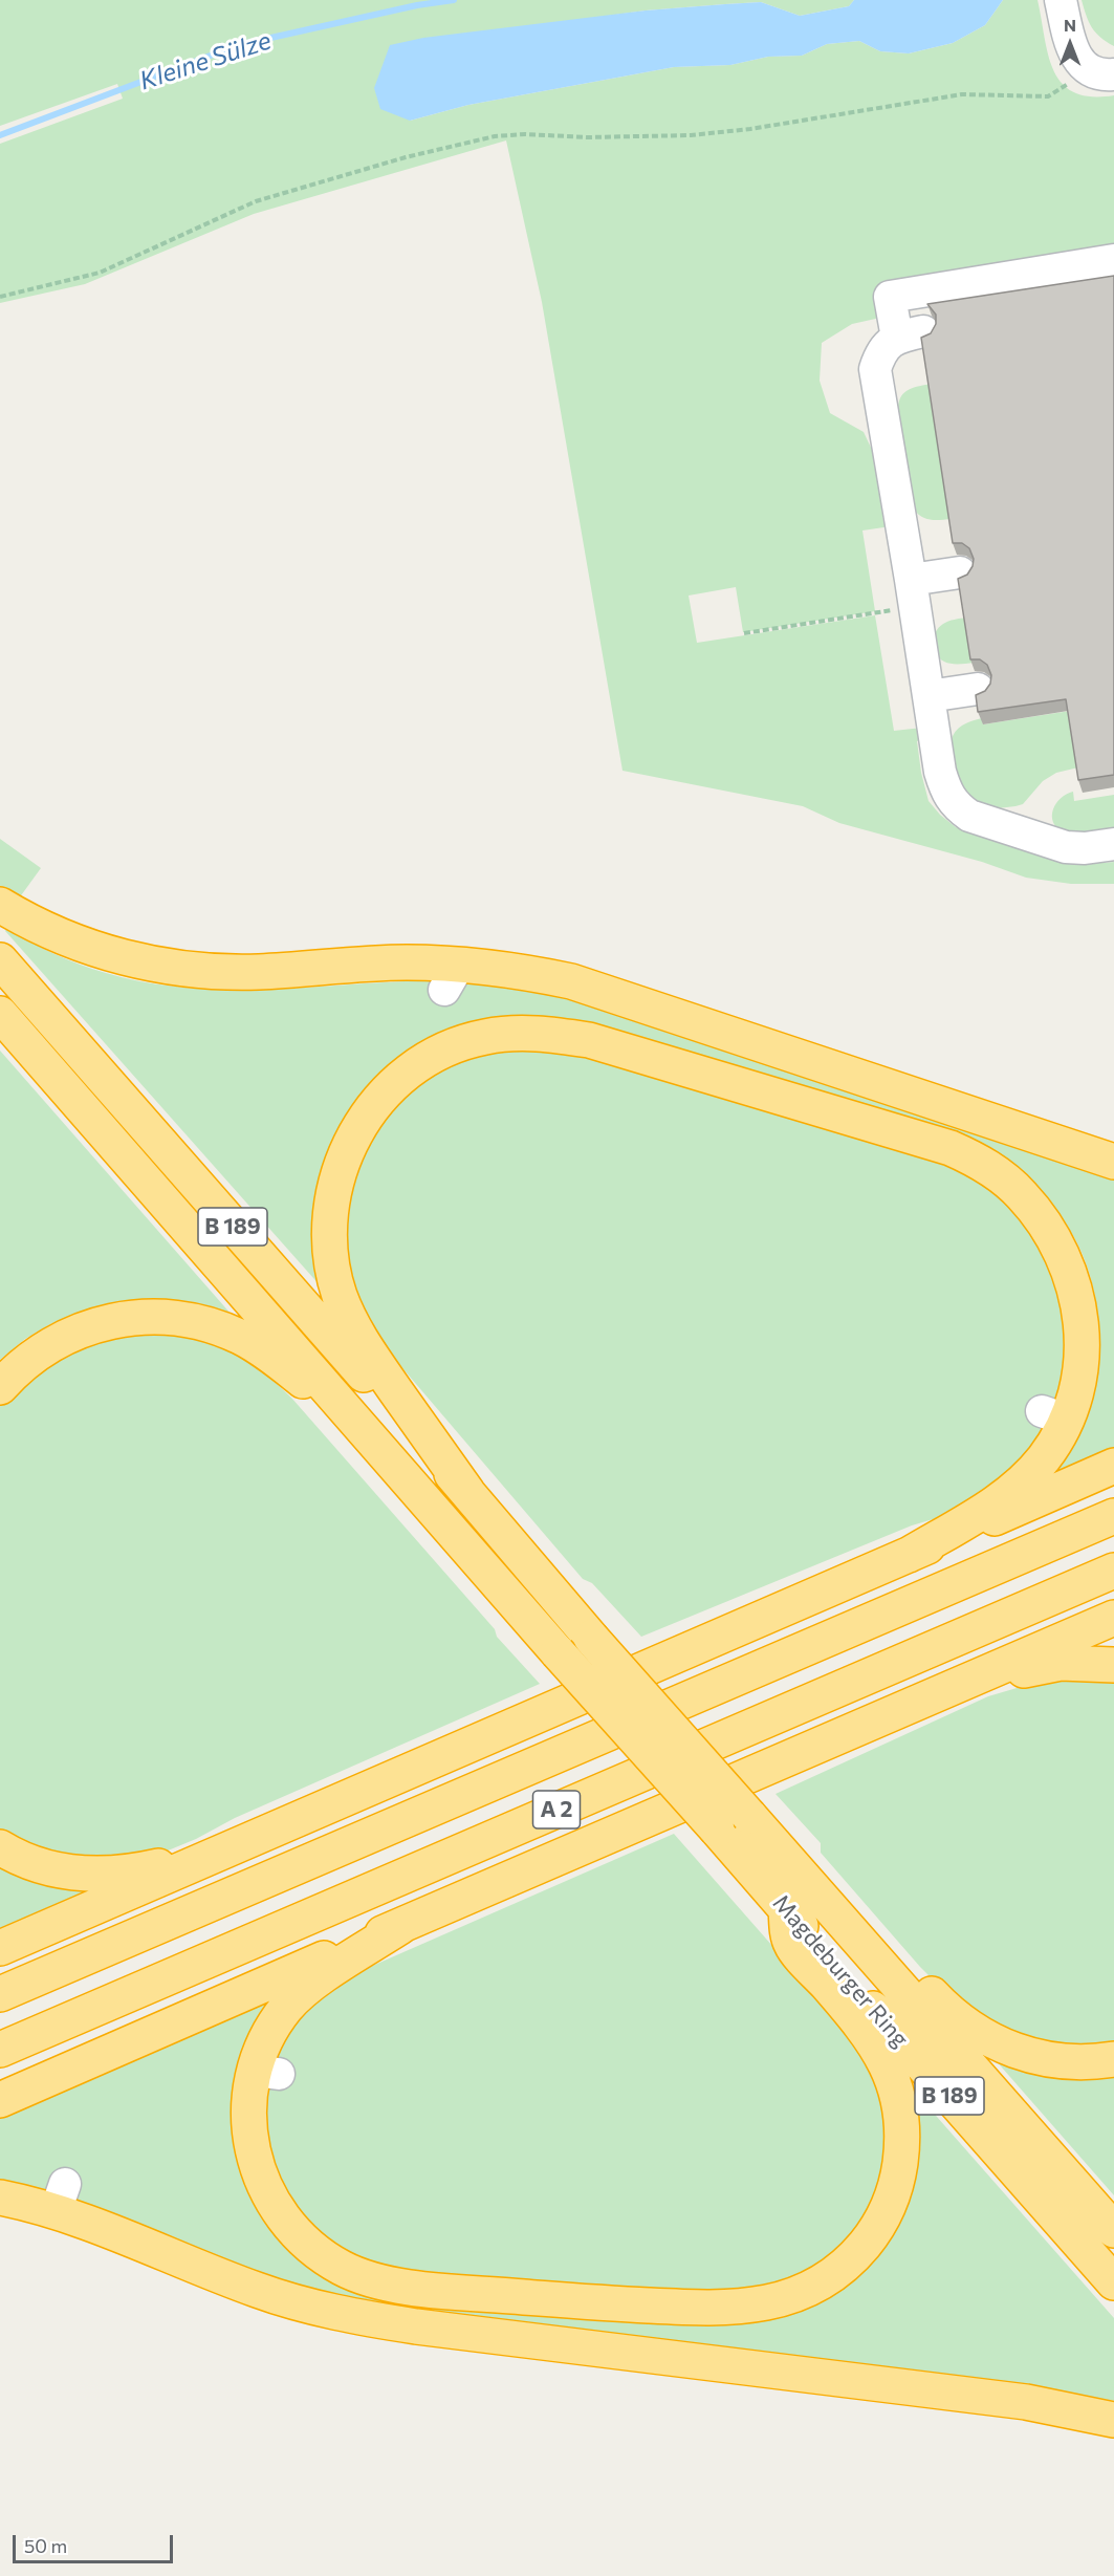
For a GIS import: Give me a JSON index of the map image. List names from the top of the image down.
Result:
{
  "streets": {
    "highway": ["B 189", "A 2", "Magdeburger Ring"]
  },
  "crossings": [
    ["B 189", "Magdeburger Ring"]
  ],
  "water": ["Kleine Sülze"],
  "scale_bar": "50 m",
  "north": "top"
}
